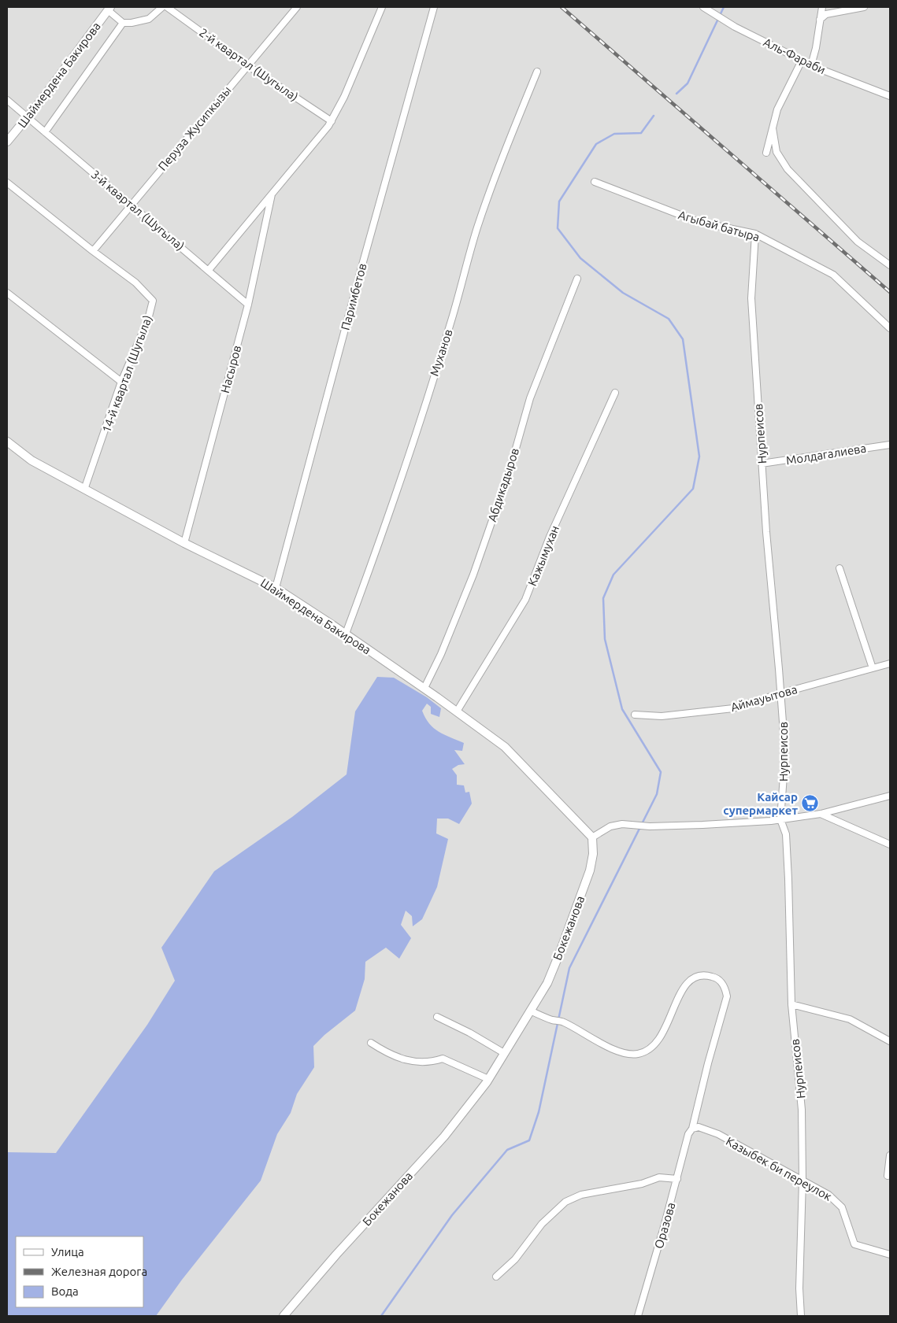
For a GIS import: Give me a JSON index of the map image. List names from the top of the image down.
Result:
{
  "streets": {
    "street": [
      "Аль-Фараби",
      "2-й квартал (Шугыла)",
      "Шаймердена Бакирова",
      "Перуза Жусипкызы",
      "3-й квартал (Шугыла)",
      "Агыбай батыра",
      "Паримбетов",
      "Муханов",
      "Насыров",
      "14-й квартал (Шугыла)",
      "Нурпеисов",
      "Молдагалиева",
      "Абдикадыров",
      "Кажымухан",
      "Аймауытова",
      "Бокежанова",
      "Казыбек би переулок",
      "Оразова"
    ]
  },
  "crossings": [
    ["2-й квартал (Шугыла)", "Перуза Жусипкызы"],
    ["Шаймердена Бакирова", "3-й квартал (Шугыла)"],
    ["Шаймердена Бакирова", "Паримбетов"],
    ["Шаймердена Бакирова", "Муханов"],
    ["Шаймердена Бакирова", "Насыров"],
    ["Шаймердена Бакирова", "14-й квартал (Шугыла)"],
    ["Шаймердена Бакирова", "Абдикадыров"],
    ["Шаймердена Бакирова", "Кажымухан"],
    ["Шаймердена Бакирова", "Бокежанова"],
    ["Перуза Жусипкызы", "3-й квартал (Шугыла)"],
    ["Перуза Жусипкызы", "14-й квартал (Шугыла)"],
    ["3-й квартал (Шугыла)", "Насыров"],
    ["Агыбай батыра", "Нурпеисов"],
    ["Нурпеисов", "Молдагалиева"],
    ["Нурпеисов", "Аймауытова"],
    ["Нурпеисов", "Казыбек би переулок"],
    ["Казыбек би переулок", "Оразова"]
  ],
  "places": {
    "supermarket": ["Кайсар супермаркет"]
  },
  "legend": ["Улица", "Железная дорога", "Вода"]
}
